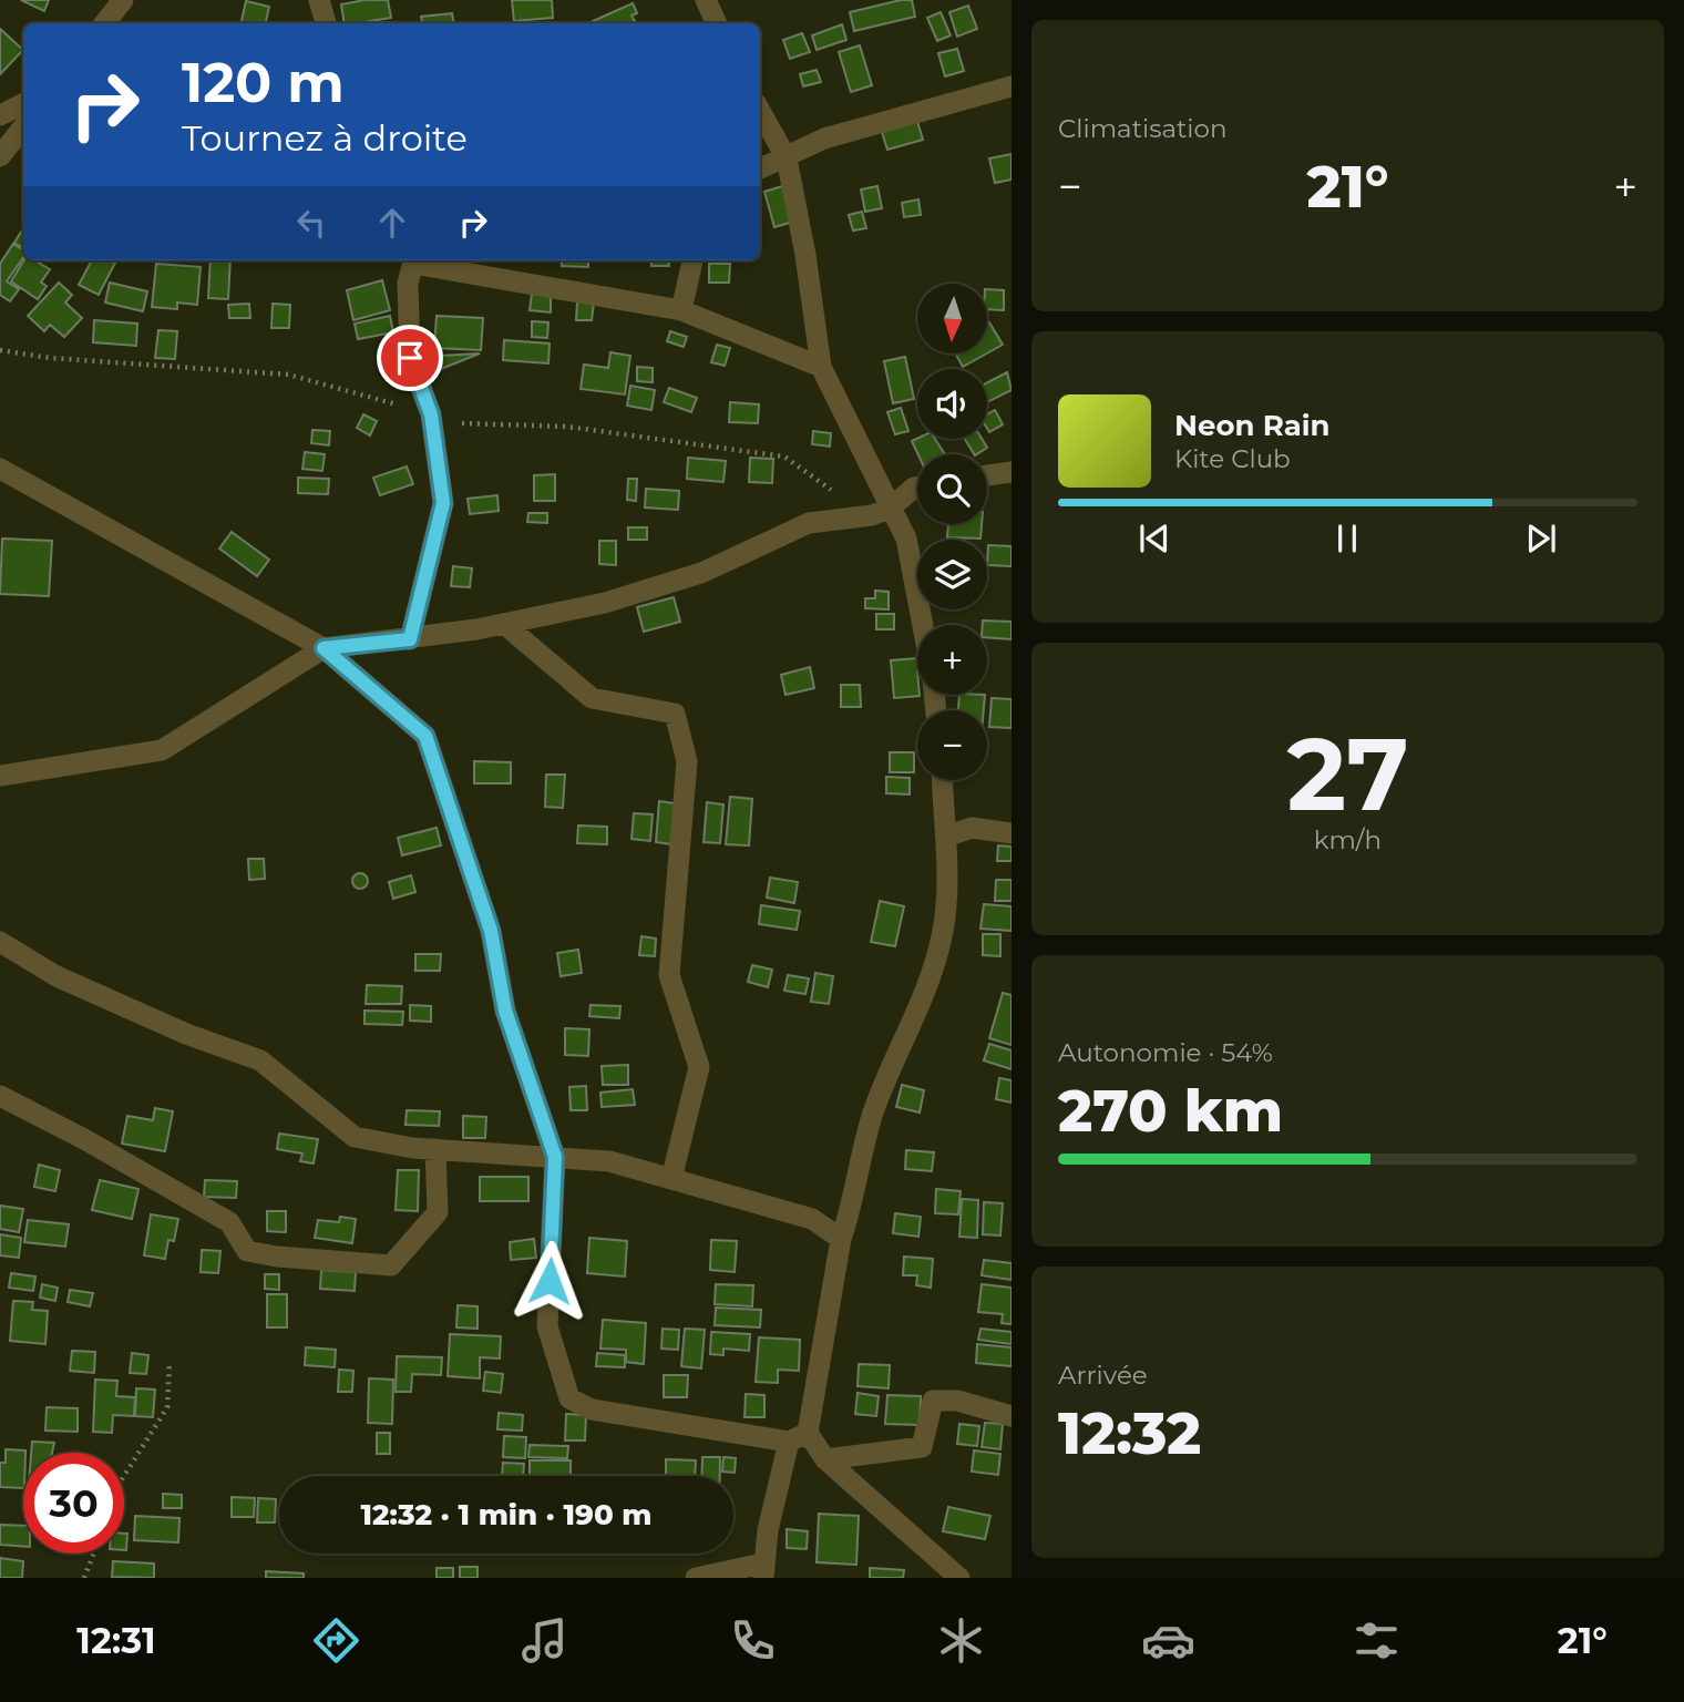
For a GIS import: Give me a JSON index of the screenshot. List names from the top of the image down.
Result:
{
  "north": "bottom",
  "page": {
    "tile": [
      "Climatisation",
      ["27", "km/h"],
      ["Autonomie · 54%", "270 km"],
      ["Arrivée", "12:32"]
    ],
    "turn": ["120 m", "Tournez à droite"],
    "heat": ["−", "21°", "+"],
    "map_buttons": ["+", "−"],
    "song": ["Neon Rain", "Kite Club"],
    "limit": "30",
    "trip": "12:32 · 1 min · 190 m",
    "tabs": ["12:31", "21°"]
  }
}
